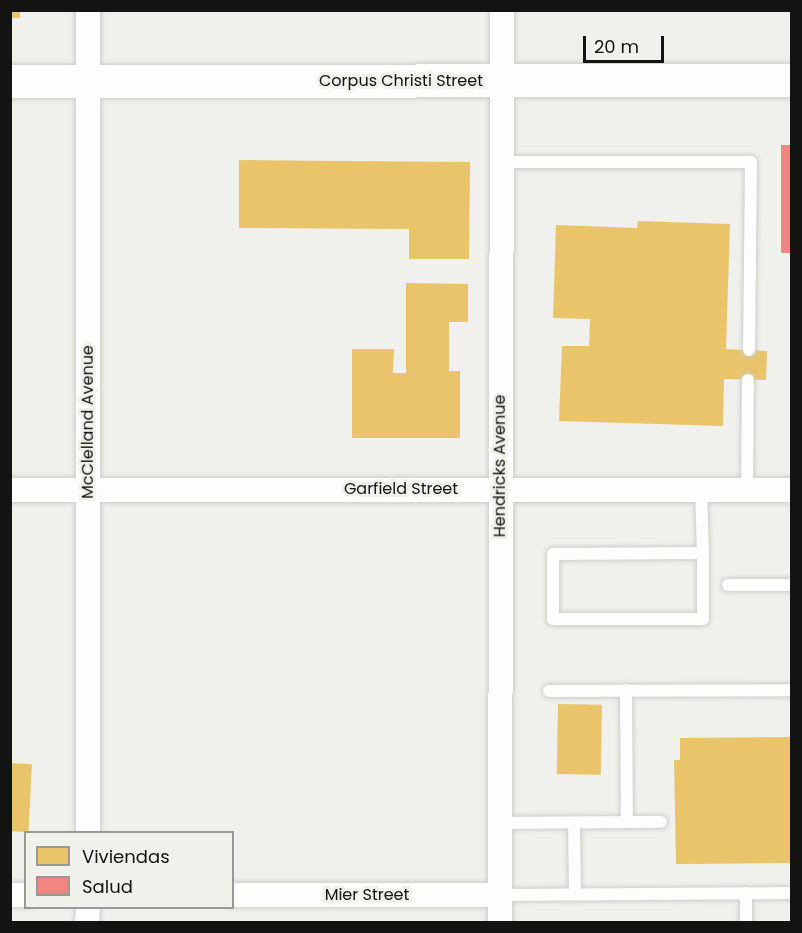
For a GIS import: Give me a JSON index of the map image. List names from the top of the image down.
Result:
{
  "streets": {
    "main road": ["Corpus Christi Street"],
    "street": [
      "McClelland Avenue",
      "Hendricks Avenue",
      "Garfield Street",
      "Mier Street"
    ]
  },
  "crossings": [
    ["Corpus Christi Street", "McClelland Avenue"],
    ["Corpus Christi Street", "Hendricks Avenue"],
    ["McClelland Avenue", "Garfield Street"],
    ["Hendricks Avenue", "Garfield Street"],
    ["Hendricks Avenue", "Mier Street"]
  ],
  "legend": ["Viviendas", "Salud"],
  "scale_bar": "20 m"
}
